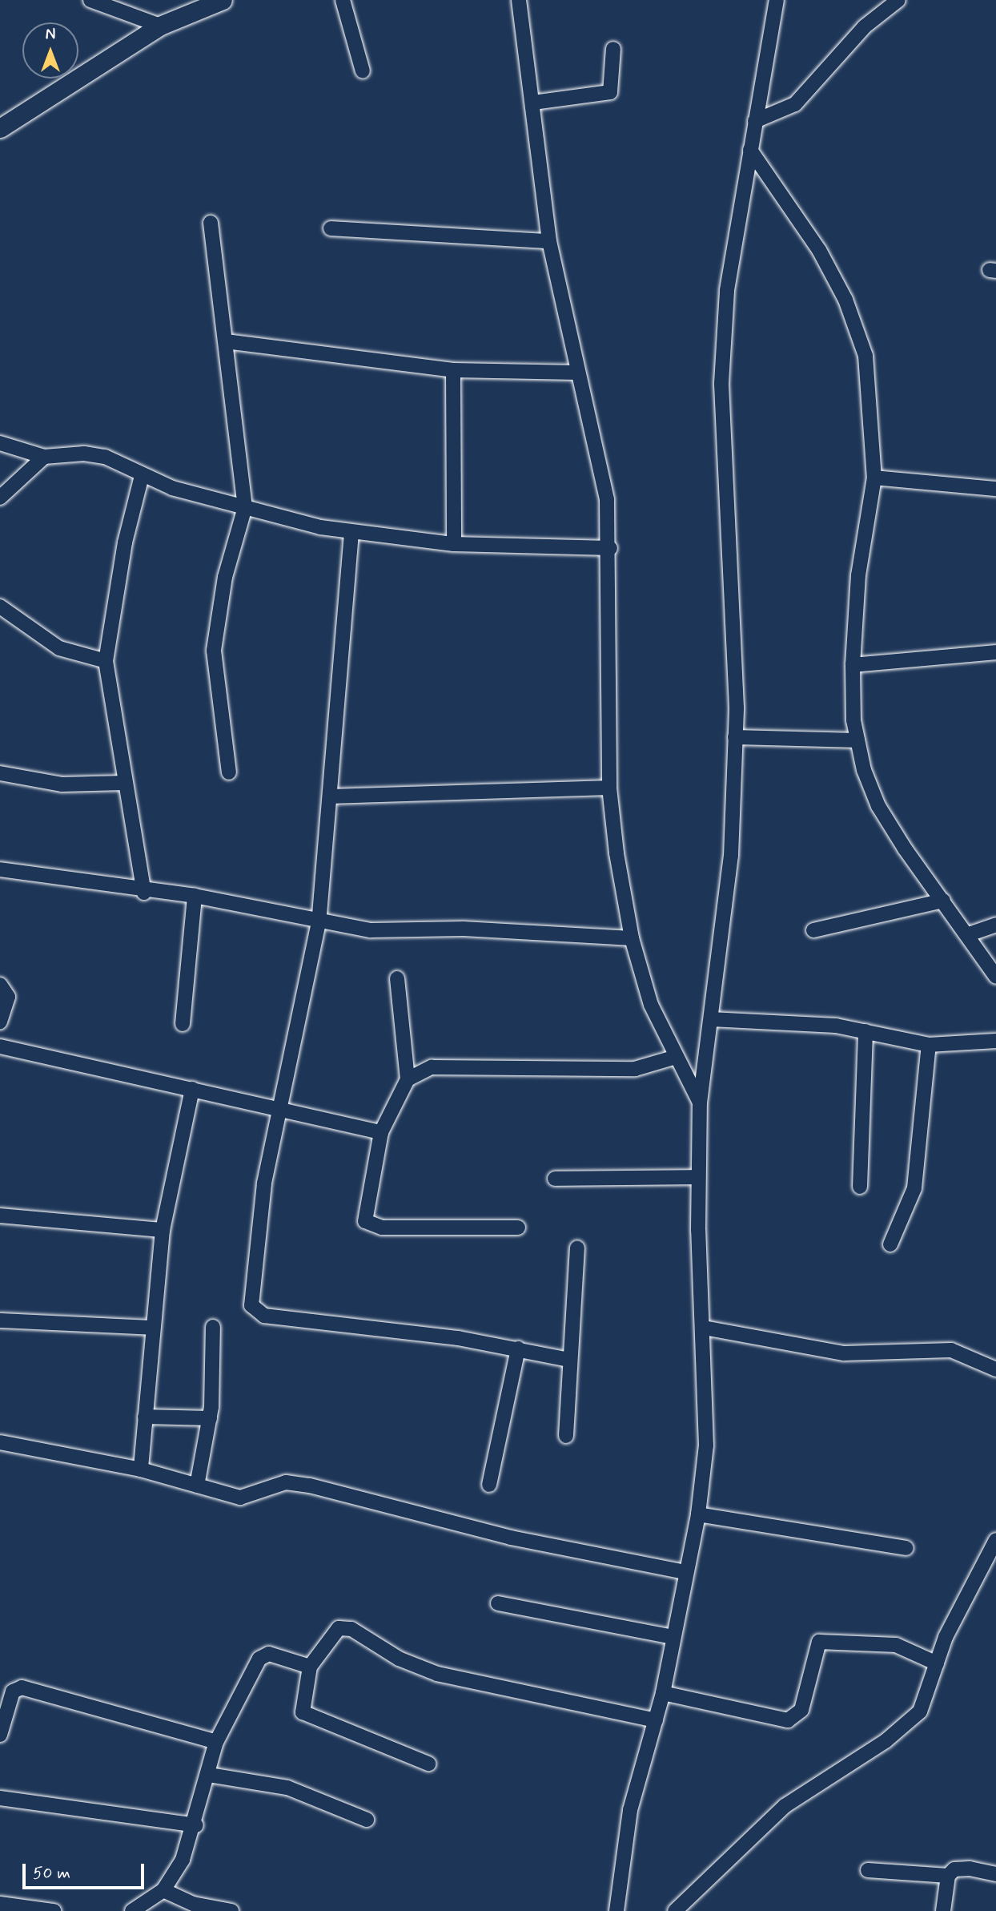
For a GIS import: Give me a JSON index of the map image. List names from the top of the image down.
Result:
{
  "scale_bar": "50 m",
  "north": "top"
}
